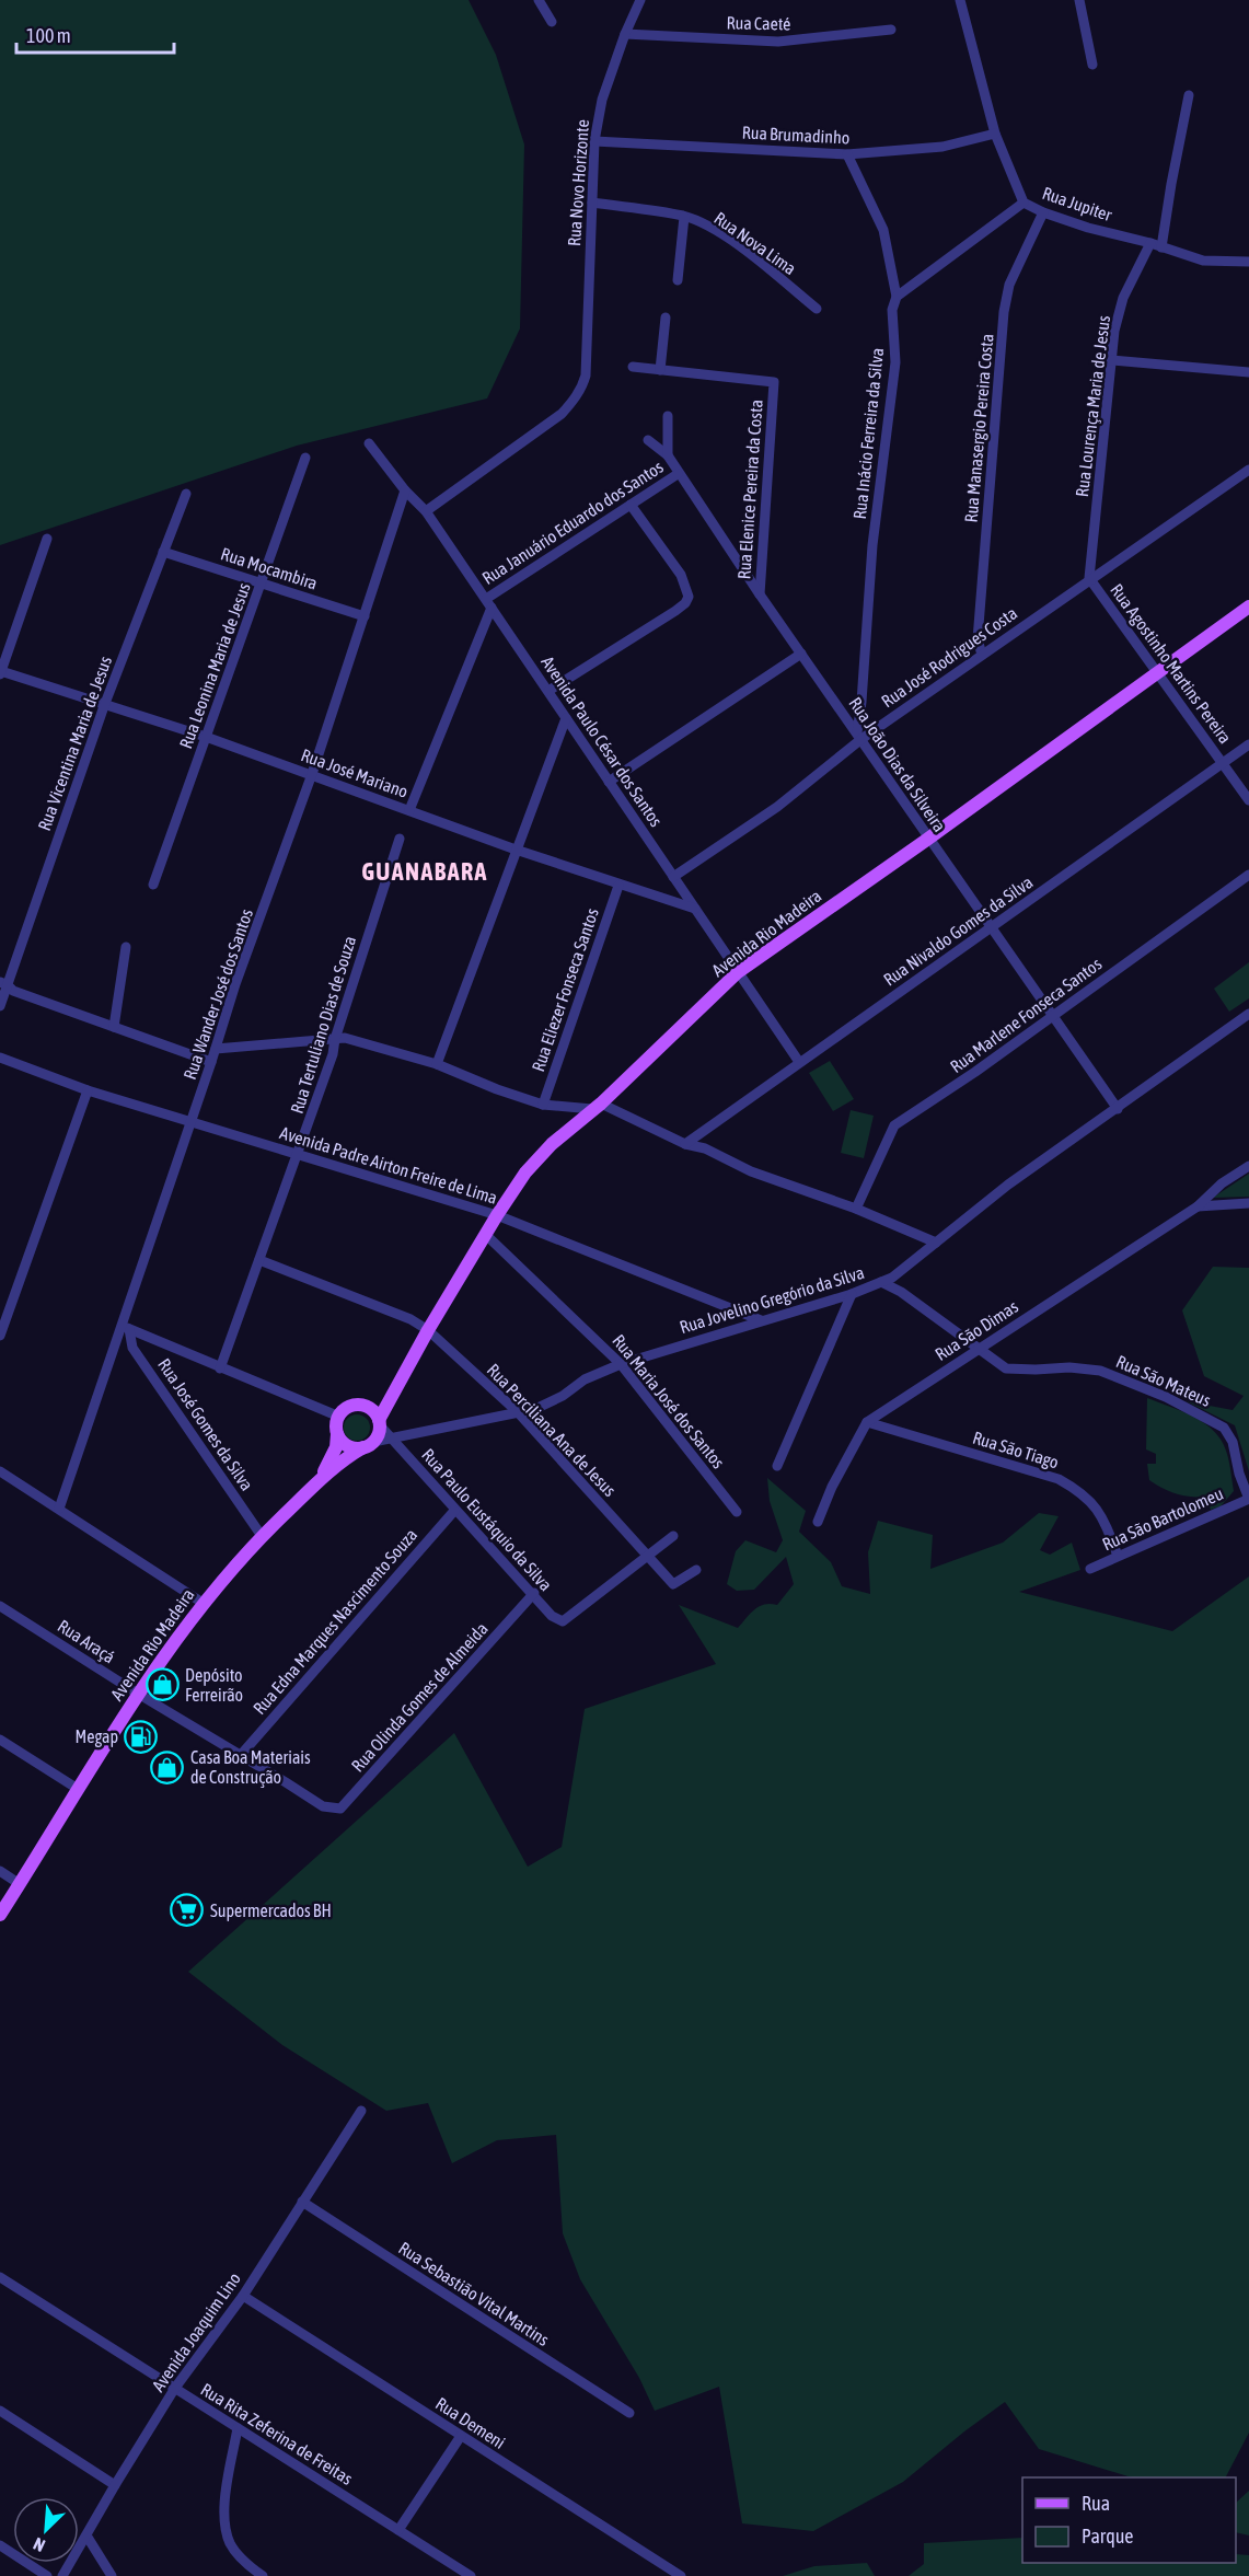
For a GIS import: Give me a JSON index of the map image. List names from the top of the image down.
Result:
{
  "streets": {
    "main road": ["Avenida Rio Madeira"],
    "street": [
      "Rua Caeté",
      "Rua Brumadinho",
      "Rua Novo Horizonte",
      "Rua Jupiter",
      "Rua Nova Lima",
      "Rua Lourença Maria de Jesus",
      "Rua Manasergio Pereira Costa",
      "Rua Inácio Ferreira da Silva",
      "Rua Elenice Pereira da Costa",
      "Rua Januário Eduardo dos Santos",
      "Rua Mocambira",
      "Rua José Rodrigues Costa",
      "Rua Agostinho Martins Pereira",
      "Rua Leonina Maria de Jesus",
      "Avenida Paulo César dos Santos",
      "Rua Vicentina Maria de Jesus",
      "Rua João Dias da Silveira",
      "Rua José Mariano",
      "Rua Nivaldo Gomes da Silva",
      "Rua Eliezer Fonseca Santos",
      "Rua Wander José dos Santos",
      "Rua Marlene Fonseca Santos",
      "Rua Tertuliano Dias de Souza",
      "Avenida Padre Airton Freire de Lima",
      "Rua Jovelino Gregório da Silva",
      "Rua São Dimas",
      "Rua São Mateus",
      "Rua Maria José dos Santos",
      "Rua José Gomes da Silva",
      "Rua Perciliana Ana de Jesus",
      "Rua São Tiago",
      "Rua São Bartolomeu",
      "Rua Paulo Eustáquio da Silva",
      "Rua Edna Marques Nascimento Souza",
      "Rua Araçá",
      "Rua Olinda Gomes de Almeida",
      "Rua Sebastião Vital Martins",
      "Avenida Joaquim Lino",
      "Rua Demeni",
      "Rua Rita Zeferina de Freitas"
    ]
  },
  "crossings": [
    ["Rua Caeté", "Rua Novo Horizonte"],
    ["Rua Brumadinho", "Rua Novo Horizonte"],
    ["Rua Brumadinho", "Rua Jupiter"],
    ["Rua Brumadinho", "Rua Inácio Ferreira da Silva"],
    ["Rua Novo Horizonte", "Rua Nova Lima"],
    ["Rua Novo Horizonte", "Avenida Paulo César dos Santos"],
    ["Rua Jupiter", "Rua Lourença Maria de Jesus"],
    ["Rua Jupiter", "Rua Manasergio Pereira Costa"],
    ["Rua Lourença Maria de Jesus", "Rua José Rodrigues Costa"],
    ["Rua Lourença Maria de Jesus", "Rua Agostinho Martins Pereira"],
    ["Rua Manasergio Pereira Costa", "Rua José Rodrigues Costa"],
    ["Rua Inácio Ferreira da Silva", "Rua José Rodrigues Costa"],
    ["Rua Inácio Ferreira da Silva", "Rua João Dias da Silveira"],
    ["Rua Elenice Pereira da Costa", "Rua João Dias da Silveira"],
    ["Rua Januário Eduardo dos Santos", "Avenida Paulo César dos Santos"],
    ["Rua Januário Eduardo dos Santos", "Rua João Dias da Silveira"],
    ["Rua Mocambira", "Rua Leonina Maria de Jesus"],
    ["Rua Mocambira", "Rua Vicentina Maria de Jesus"],
    ["Rua Mocambira", "Rua Wander José dos Santos"],
    ["Rua José Rodrigues Costa", "Rua Agostinho Martins Pereira"],
    ["Rua José Rodrigues Costa", "Avenida Paulo César dos Santos"],
    ["Rua José Rodrigues Costa", "Rua João Dias da Silveira"],
    ["Rua Agostinho Martins Pereira", "Rua Nivaldo Gomes da Silva"],
    ["Rua Agostinho Martins Pereira", "Avenida Rio Madeira"],
    ["Rua Leonina Maria de Jesus", "Rua José Mariano"],
    ["Avenida Paulo César dos Santos", "Rua José Mariano"],
    ["Avenida Paulo César dos Santos", "Rua Nivaldo Gomes da Silva"],
    ["Avenida Paulo César dos Santos", "Avenida Rio Madeira"],
    ["Avenida Paulo César dos Santos", "Rua Wander José dos Santos"],
    ["Rua Vicentina Maria de Jesus", "Rua José Mariano"],
    ["Rua João Dias da Silveira", "Rua Nivaldo Gomes da Silva"],
    ["Rua João Dias da Silveira", "Avenida Rio Madeira"],
    ["Rua João Dias da Silveira", "Rua Marlene Fonseca Santos"],
    ["Rua João Dias da Silveira", "Rua Jovelino Gregório da Silva"],
    ["Rua José Mariano", "Rua Eliezer Fonseca Santos"],
    ["Rua José Mariano", "Rua Wander José dos Santos"],
    ["Avenida Rio Madeira", "Avenida Padre Airton Freire de Lima"],
    ["Avenida Rio Madeira", "Rua Jovelino Gregório da Silva"],
    ["Avenida Rio Madeira", "Rua Maria José dos Santos"],
    ["Avenida Rio Madeira", "Rua José Gomes da Silva"],
    ["Avenida Rio Madeira", "Rua Perciliana Ana de Jesus"],
    ["Avenida Rio Madeira", "Rua Araçá"],
    ["Rua Wander José dos Santos", "Avenida Padre Airton Freire de Lima"],
    ["Rua Wander José dos Santos", "Rua José Gomes da Silva"],
    ["Rua Tertuliano Dias de Souza", "Avenida Padre Airton Freire de Lima"],
    ["Rua Tertuliano Dias de Souza", "Rua Perciliana Ana de Jesus"],
    ["Avenida Padre Airton Freire de Lima", "Rua Jovelino Gregório da Silva"],
    ["Rua Jovelino Gregório da Silva", "Rua São Mateus"],
    ["Rua Jovelino Gregório da Silva", "Rua Maria José dos Santos"],
    ["Rua Jovelino Gregório da Silva", "Rua Perciliana Ana de Jesus"],
    ["Rua Jovelino Gregório da Silva", "Rua Paulo Eustáquio da Silva"],
    ["Rua São Dimas", "Rua São Mateus"],
    ["Rua São Dimas", "Rua São Tiago"],
    ["Rua São Mateus", "Rua São Bartolomeu"],
    ["Rua Perciliana Ana de Jesus", "Rua Paulo Eustáquio da Silva"],
    ["Rua São Tiago", "Rua São Bartolomeu"],
    ["Rua Paulo Eustáquio da Silva", "Rua Edna Marques Nascimento Souza"],
    ["Rua Paulo Eustáquio da Silva", "Rua Olinda Gomes de Almeida"],
    ["Rua Edna Marques Nascimento Souza", "Rua Araçá"],
    ["Rua Araçá", "Rua Olinda Gomes de Almeida"],
    ["Rua Sebastião Vital Martins", "Avenida Joaquim Lino"],
    ["Avenida Joaquim Lino", "Rua Demeni"],
    ["Avenida Joaquim Lino", "Rua Rita Zeferina de Freitas"]
  ],
  "districts": ["GUANABARA"],
  "places": {
    "shop": ["Depósito Ferreirão", "Casa Boa Materiais de Construção"],
    "fuel station": ["Megap"],
    "supermarket": ["Supermercados BH"]
  },
  "legend": ["Rua", "Parque"],
  "scale_bar": "100 m",
  "north": "bottom left"
}
